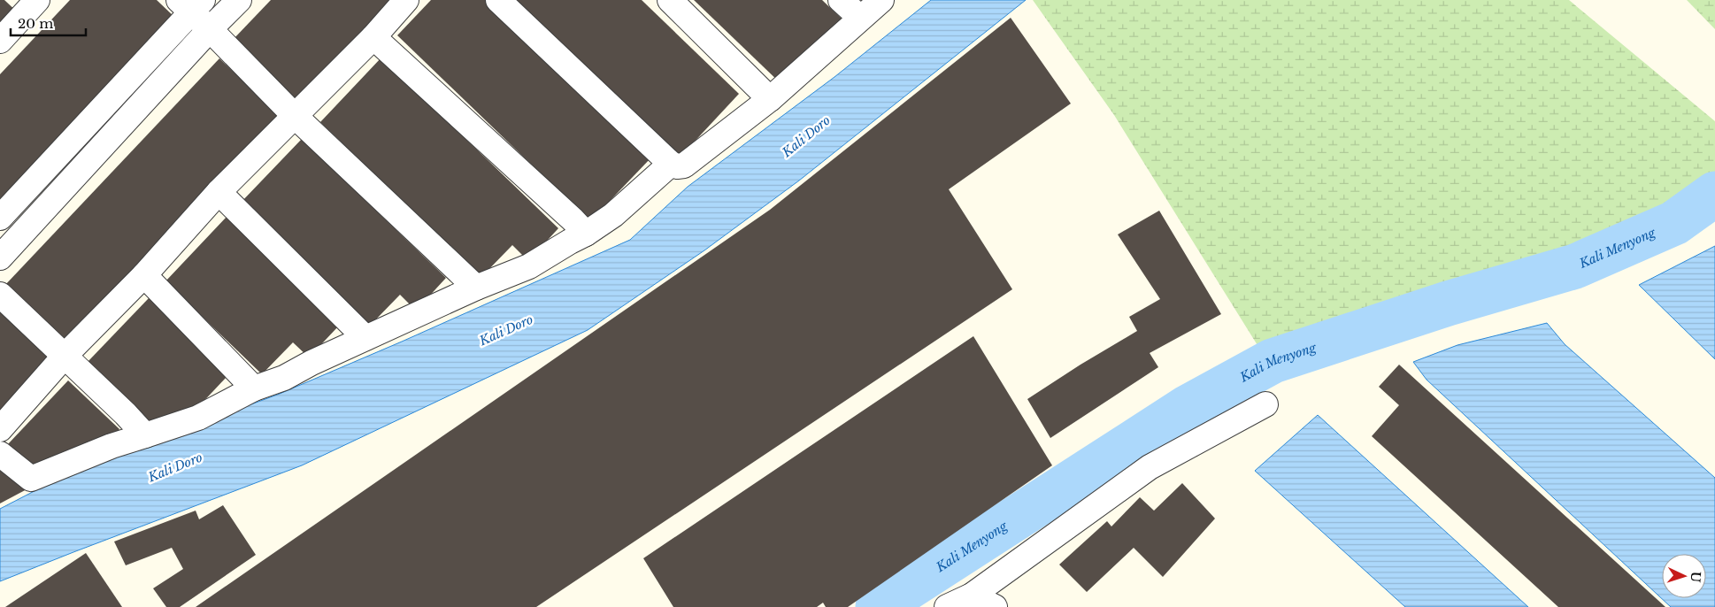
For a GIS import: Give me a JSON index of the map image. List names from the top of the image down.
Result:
{
  "water": ["Kali Doro", "Kali Menyong"],
  "scale_bar": "20 m",
  "north": "right"
}
